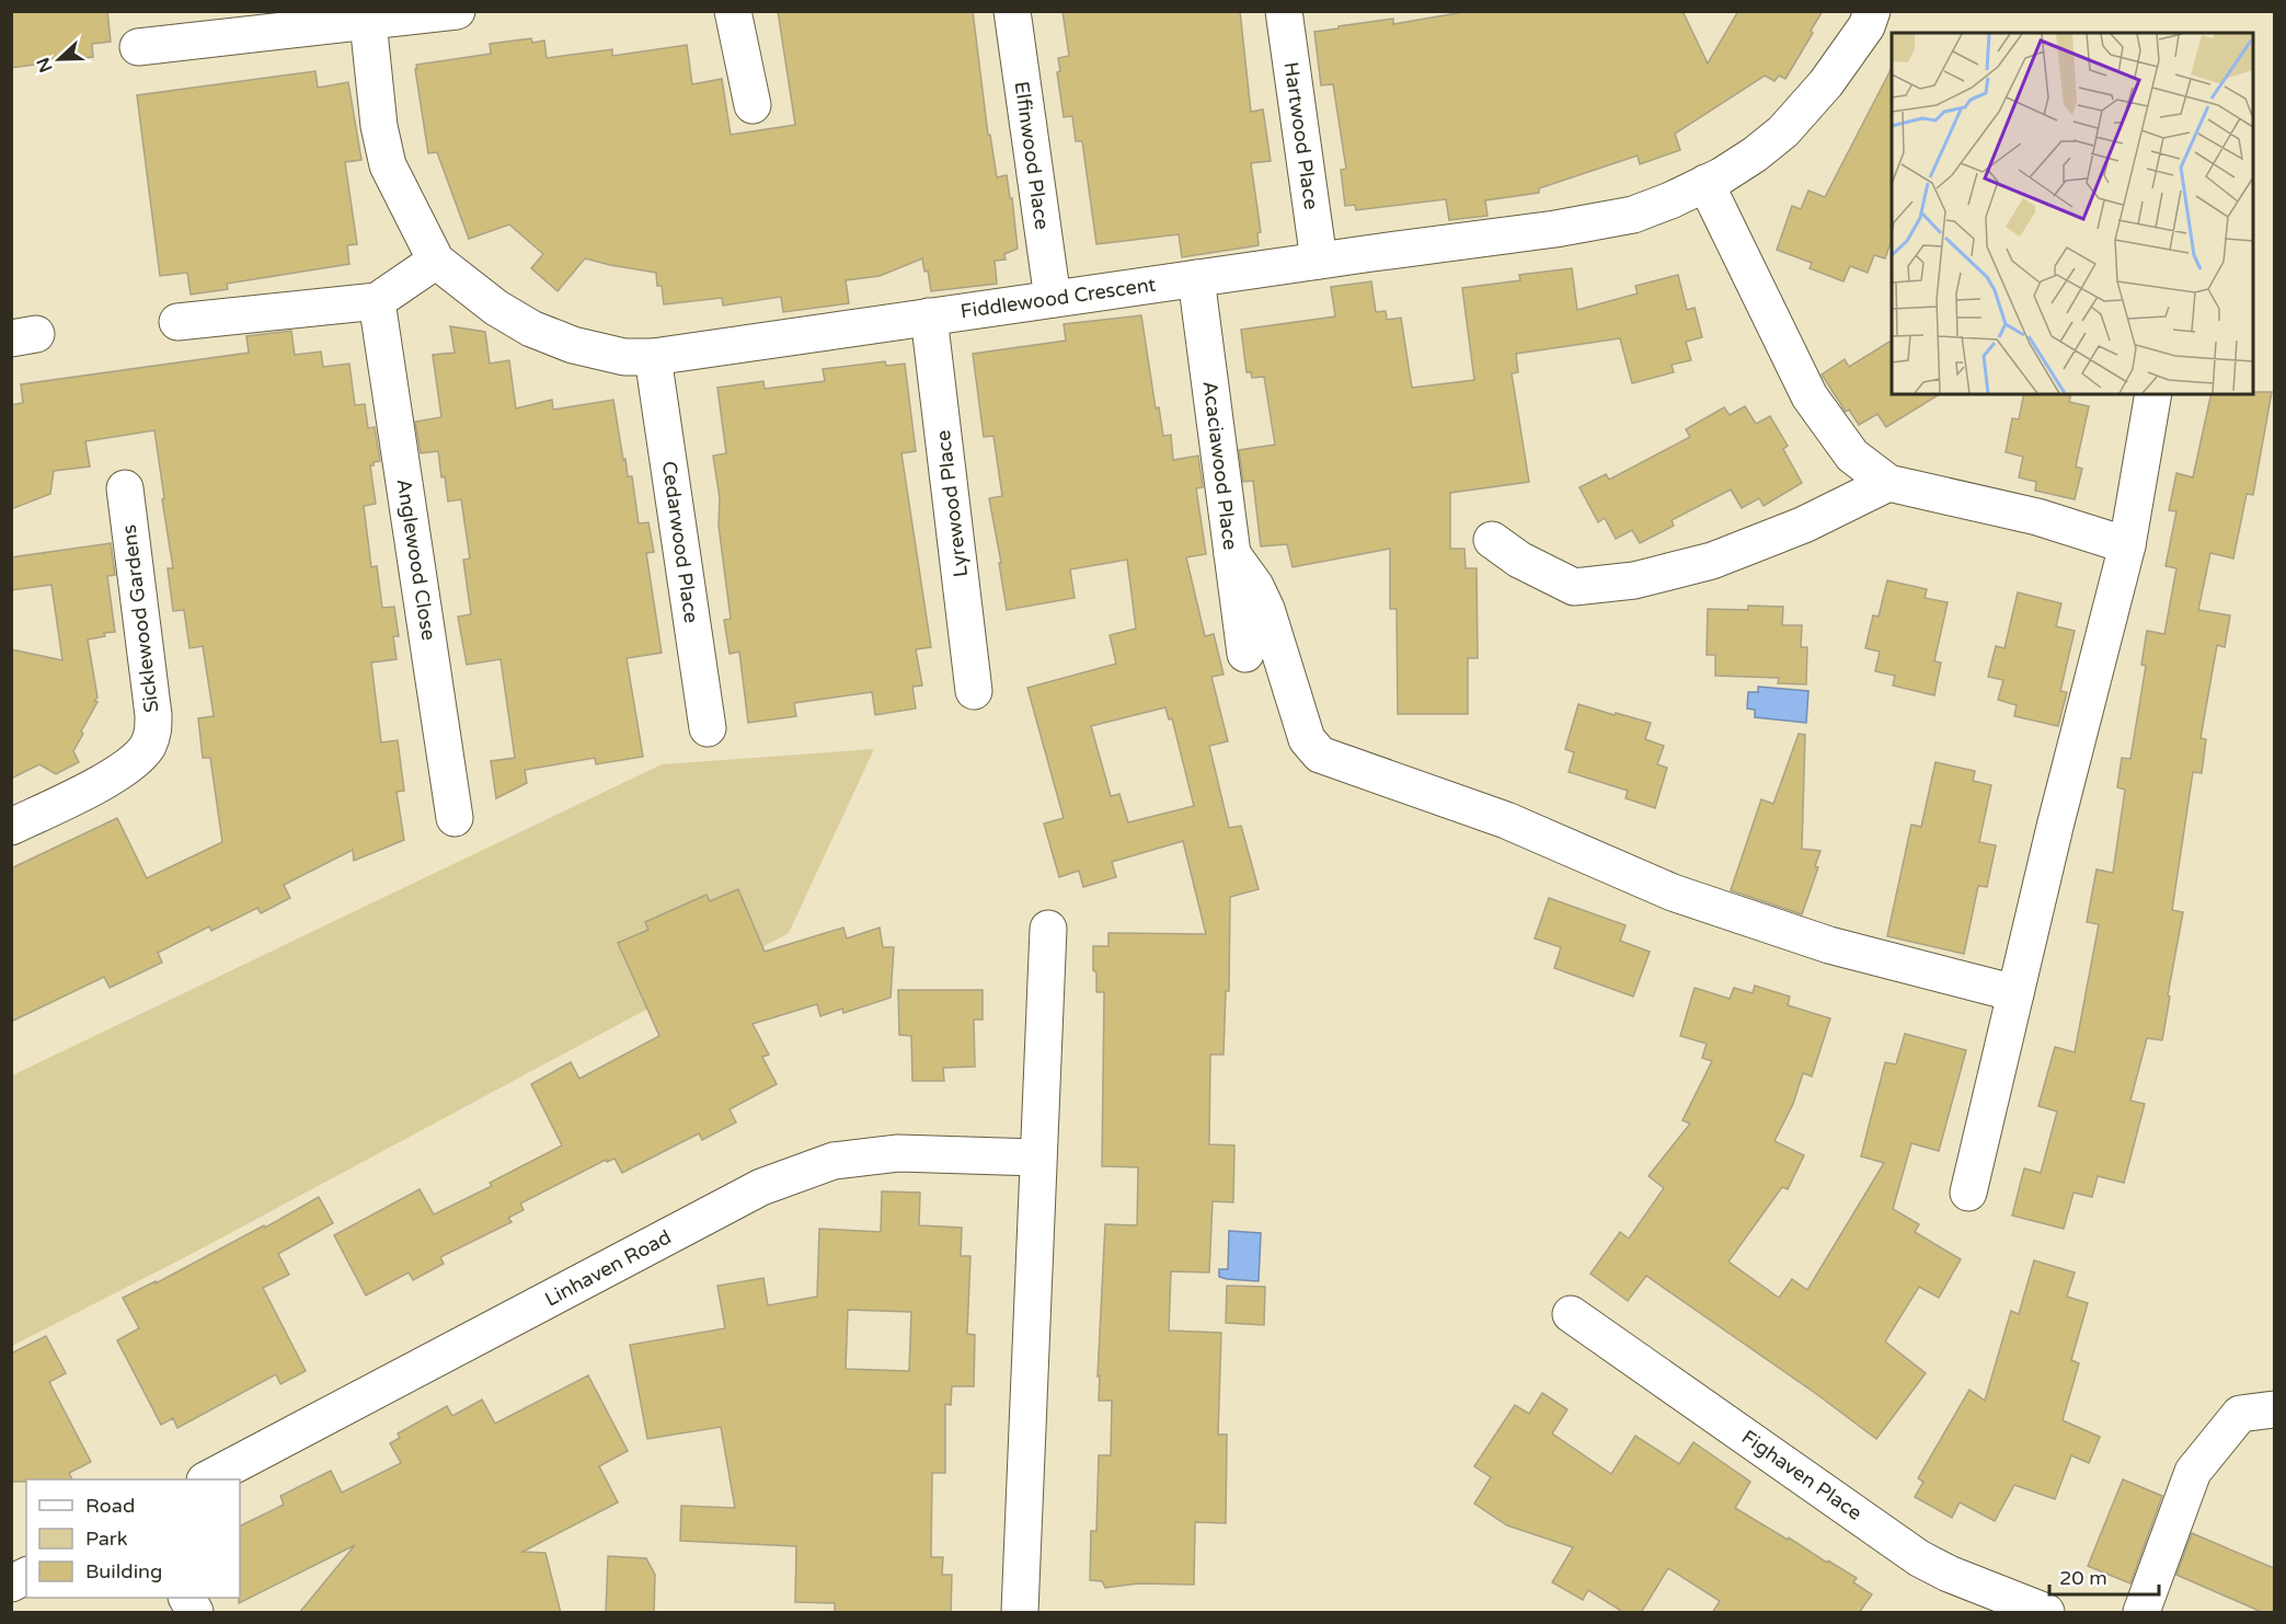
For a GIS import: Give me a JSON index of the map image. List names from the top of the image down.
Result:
{
  "streets": {
    "street": [
      "Hartwood Place",
      "Elfinwood Place",
      "Fiddlewood Crescent",
      "Acaciawood Place",
      "Lyrewood Place",
      "Cedarwood Place",
      "Anglewood Close",
      "Sicklewood Gardens",
      "Linhaven Road",
      "Fighaven Place"
    ]
  },
  "crossings": [
    ["Hartwood Place", "Fiddlewood Crescent"],
    ["Elfinwood Place", "Fiddlewood Crescent"],
    ["Fiddlewood Crescent", "Acaciawood Place"],
    ["Fiddlewood Crescent", "Lyrewood Place"],
    ["Fiddlewood Crescent", "Cedarwood Place"]
  ],
  "legend": ["Road", "Park", "Building"],
  "scale_bar": "20 m",
  "north": "left"
}
